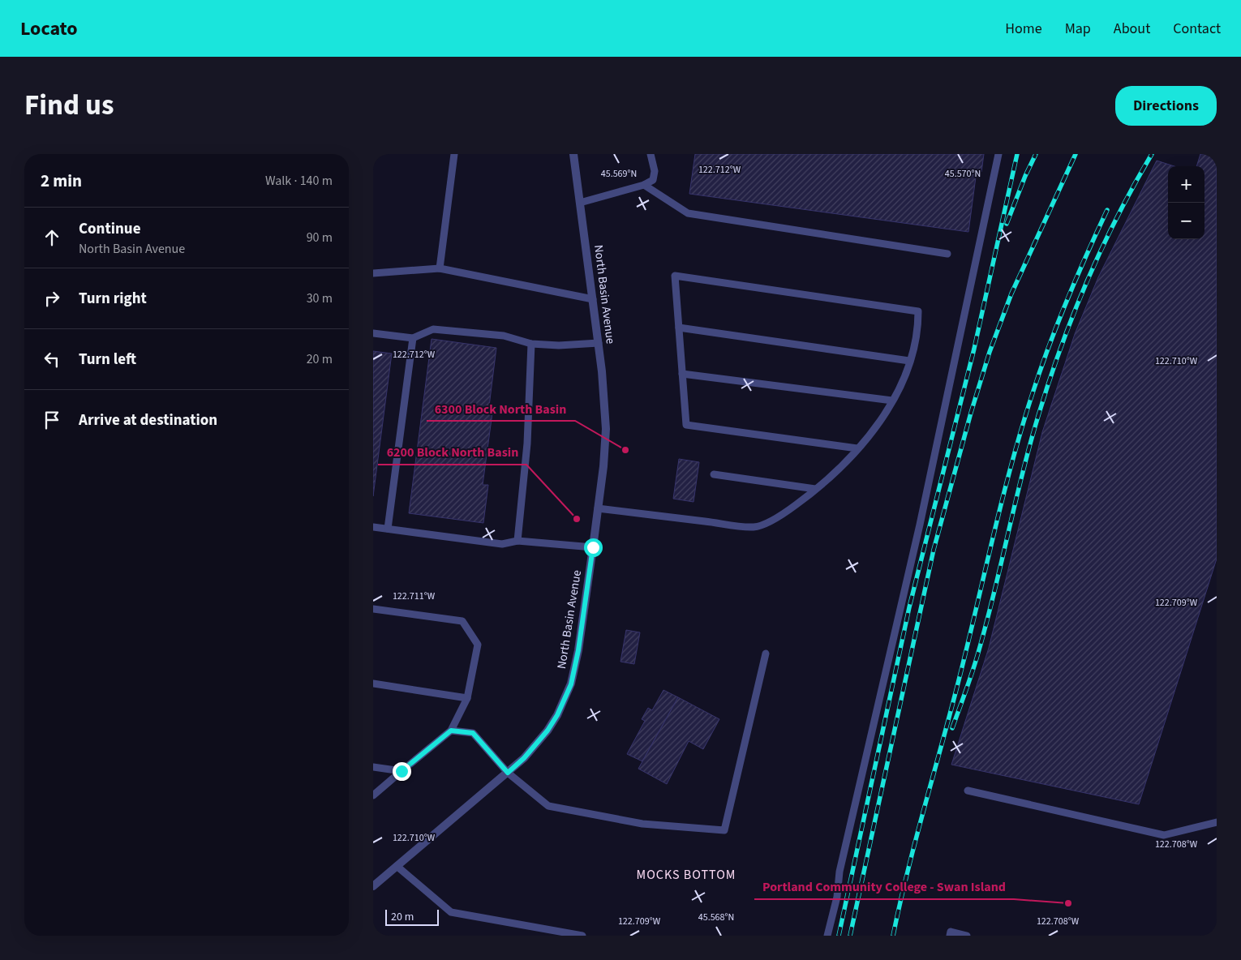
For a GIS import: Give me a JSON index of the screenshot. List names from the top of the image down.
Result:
{
  "streets": {
    "street": ["North Basin Avenue"]
  },
  "districts": ["MOCKS BOTTOM"],
  "places": ["6300 Block North Basin", "6200 Block North Basin", "Portland Community College - Swan Island"],
  "scale_bar": "20 m",
  "page": {
    "header": "Locato",
    "nav": [
      "Home",
      "Map",
      "About",
      "Contact"
    ],
    "title": "Find us",
    "buttons": "Directions",
    "heading": ["2 min", "Walk · 140 m"],
    "map_buttons": ["+", "−"],
    "list": [
      ["Continue", "North Basin Avenue", "90 m"],
      ["Turn right", "30 m"],
      ["Turn left", "20 m"],
      "Arrive at destination"
    ],
    "scale": "20 m"
  },
  "coordinates": [
    "122.712°W",
    "45.569°N",
    "45.570°N",
    "122.710°W",
    "122.711°W",
    "122.709°W",
    "122.708°W",
    "45.568°N"
  ]
}
